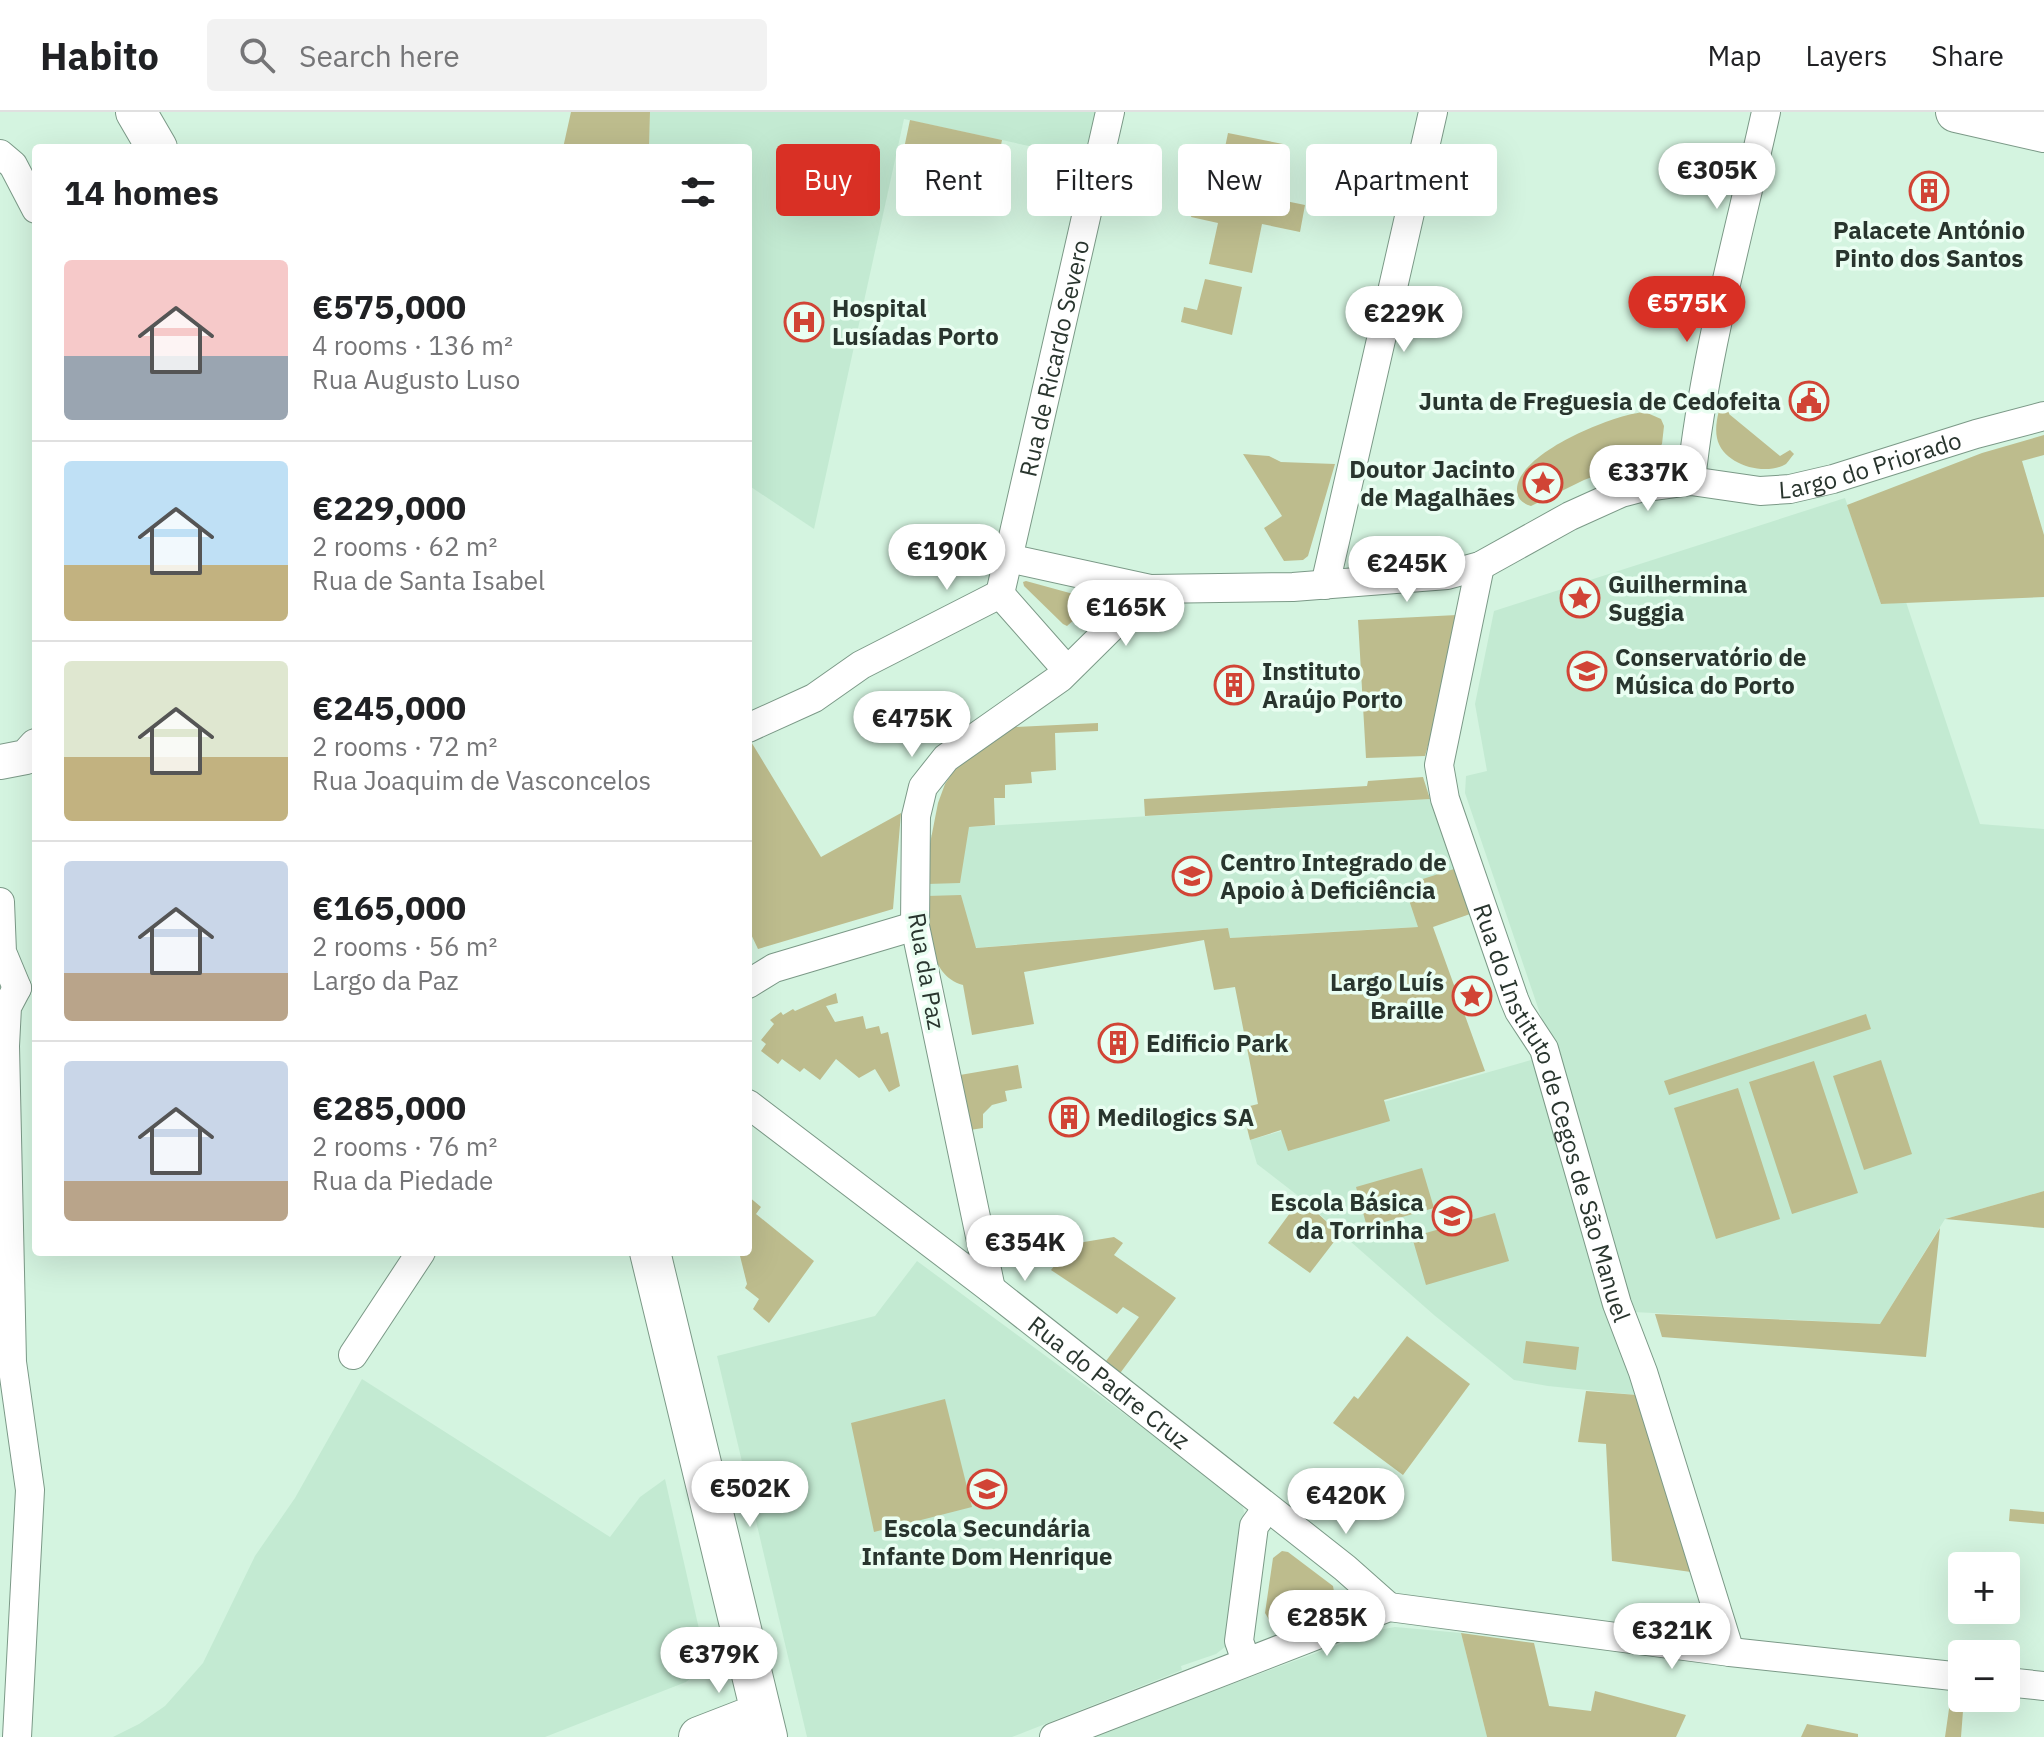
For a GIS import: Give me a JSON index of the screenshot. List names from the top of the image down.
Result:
{
  "streets": {
    "street": [
      "Rua de Ricardo Severo",
      "Largo do Priorado",
      "Rua da Paz",
      "Rua do Instituto de Cegos de São Manuel",
      "Rua do Padre Cruz"
    ]
  },
  "crossings": [
    ["Rua de Ricardo Severo", "Largo do Priorado"],
    ["Largo do Priorado", "Rua da Paz"],
    ["Largo do Priorado", "Rua do Instituto de Cegos de São Manuel"],
    ["Rua da Paz", "Rua do Padre Cruz"]
  ],
  "places": {
    "building": [
      "Palacete António Pinto dos Santos",
      "Instituto Araújo Porto",
      "Edificio Park",
      "Medilogics SA"
    ],
    "hospital": ["Hospital Lusíadas Porto"],
    "public building": ["Junta de Freguesia de Cedofeita"],
    "place": ["Doutor Jacinto de Magalhães", "Guilhermina Suggia", "Largo Luís Braille"],
    "school or university": [
      "Conservatório de Música do Porto",
      "Centro Integrado de Apoio à Deficiência",
      "Escola Básica da Torrinha",
      "Escola Secundária Infante Dom Henrique"
    ]
  },
  "page": {
    "header": "Habito",
    "search": "Search here",
    "nav": ["Map", "Layers", "Share"],
    "price": [
      "€305K",
      "€575K",
      "€229K",
      "€337K",
      "€190K",
      "€245K",
      "€165K",
      "€475K",
      "€354K",
      "€502K",
      "€420K",
      "€285K",
      "€321K",
      "€379K"
    ],
    "chip": [
      "Buy",
      "Rent",
      "Filters",
      "New",
      "Apartment"
    ],
    "heading": "14 homes",
    "list": [
      {
        "name": "€575,000",
        "note": "4 rooms · 136 m² · Rua Augusto Luso"
      },
      {
        "name": "€229,000",
        "note": "2 rooms · 62 m² · Rua de Santa Isabel"
      },
      {
        "name": "€245,000",
        "note": "2 rooms · 72 m² · Rua Joaquim de Vasconcelos"
      },
      {
        "name": "€165,000",
        "note": "2 rooms · 56 m² · Largo da Paz"
      },
      {
        "name": "€285,000",
        "note": "2 rooms · 76 m² · Rua da Piedade"
      }
    ],
    "map_buttons": ["+", "−"]
  }
}
